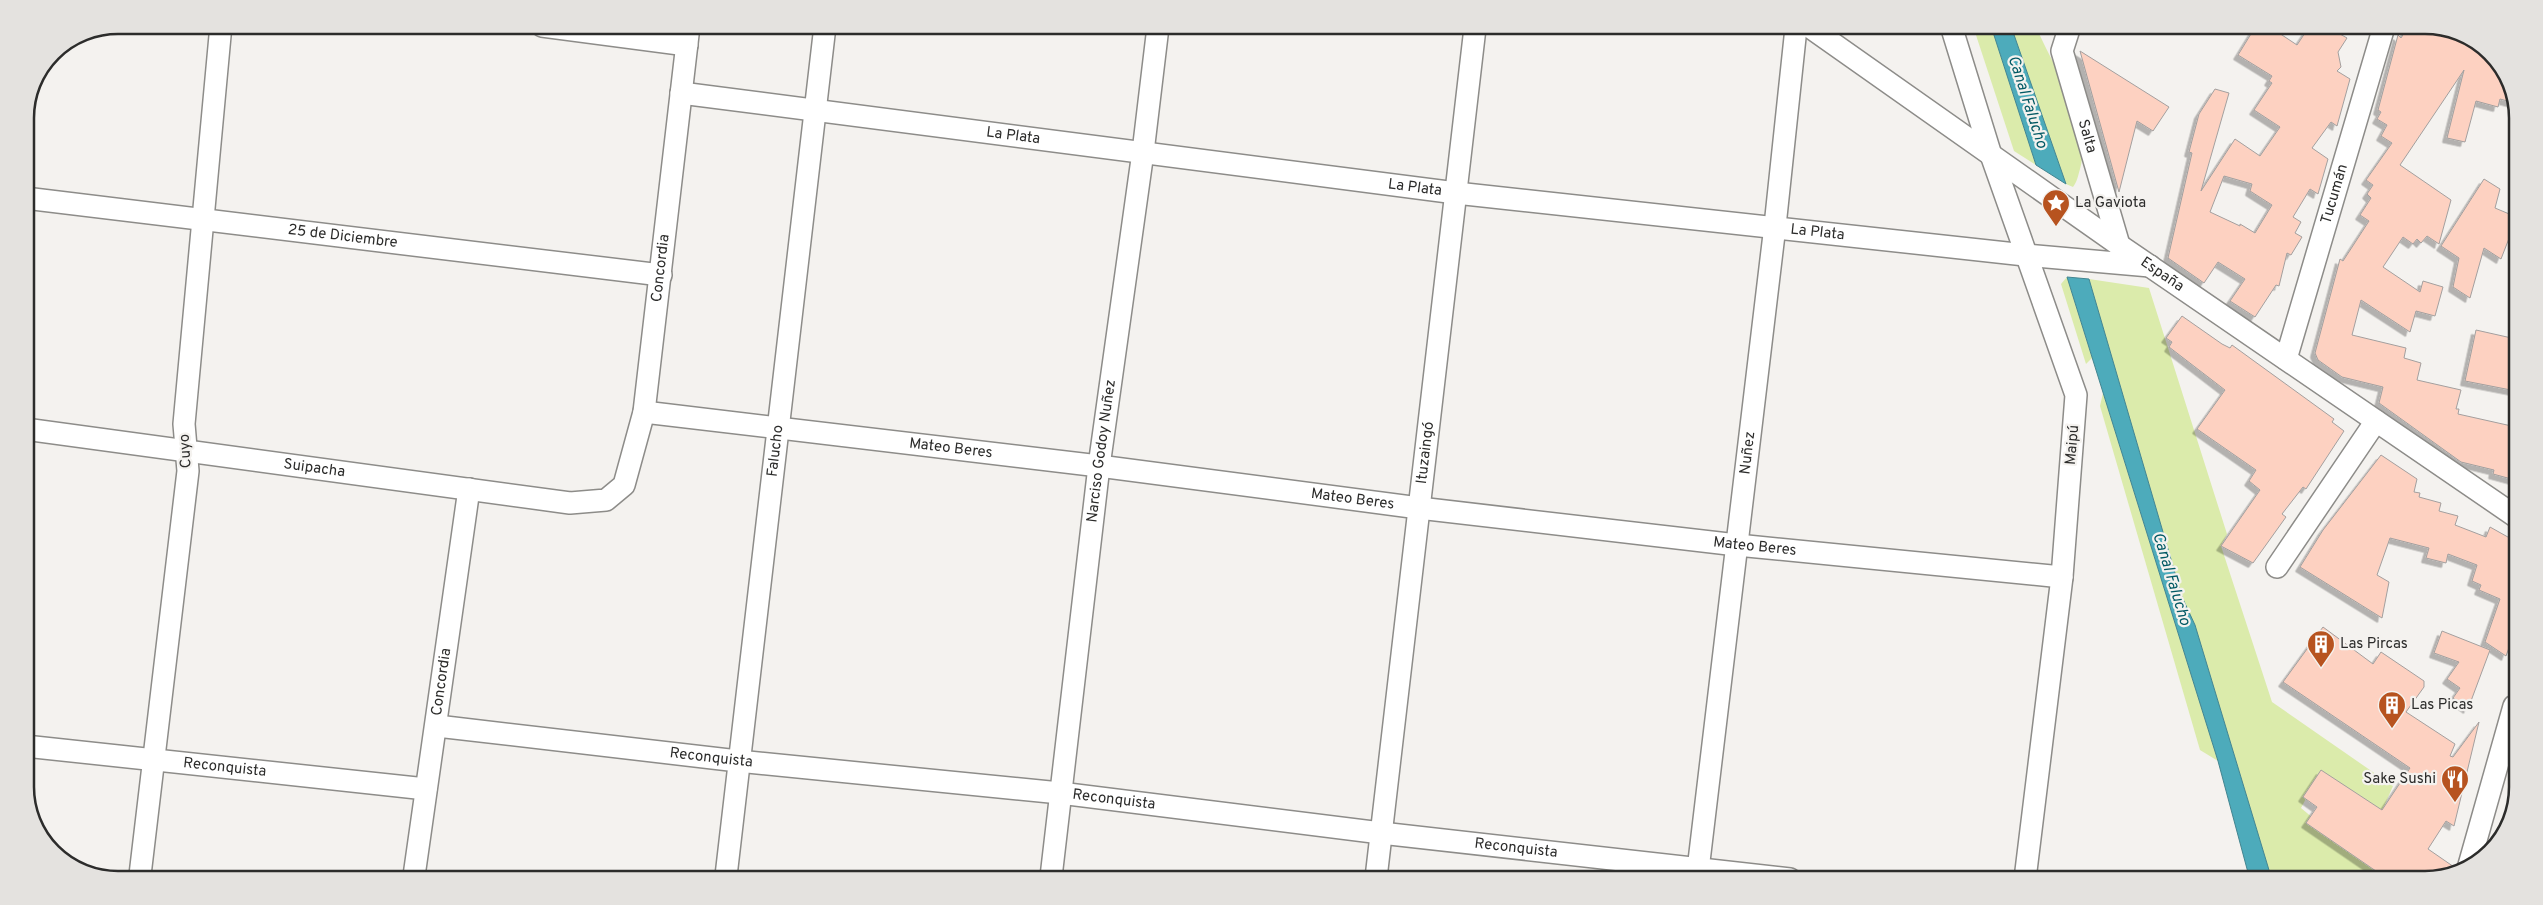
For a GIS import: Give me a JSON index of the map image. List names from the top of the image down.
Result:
{
  "streets": {
    "street": [
      "La Plata",
      "Salta",
      "Tucumán",
      "25 de Diciembre",
      "Concordia",
      "España",
      "Maipú",
      "Mateo Beres",
      "Cuyo",
      "Falucho",
      "Narciso Godoy Nuñez",
      "Ituzaingó",
      "Nuñez",
      "Suipacha",
      "Reconquista"
    ]
  },
  "crossings": [
    ["La Plata", "Concordia"],
    ["La Plata", "España"],
    ["La Plata", "Maipú"],
    ["La Plata", "Falucho"],
    ["La Plata", "Narciso Godoy Nuñez"],
    ["La Plata", "Ituzaingó"],
    ["La Plata", "Nuñez"],
    ["Salta", "España"],
    ["Tucumán", "España"],
    ["25 de Diciembre", "Concordia"],
    ["25 de Diciembre", "Cuyo"],
    ["Concordia", "Mateo Beres"],
    ["Concordia", "Suipacha"],
    ["Concordia", "Reconquista"],
    ["España", "Maipú"],
    ["Maipú", "Mateo Beres"],
    ["Mateo Beres", "Falucho"],
    ["Mateo Beres", "Narciso Godoy Nuñez"],
    ["Mateo Beres", "Ituzaingó"],
    ["Mateo Beres", "Nuñez"],
    ["Cuyo", "Suipacha"],
    ["Cuyo", "Reconquista"],
    ["Falucho", "Reconquista"],
    ["Narciso Godoy Nuñez", "Reconquista"],
    ["Ituzaingó", "Reconquista"]
  ],
  "water": ["Canal Falucho"],
  "places": {
    "place": ["La Gaviota"],
    "building": ["Las Pircas", "Las Picas"],
    "restaurant": ["Sake Sushi"]
  }
}
